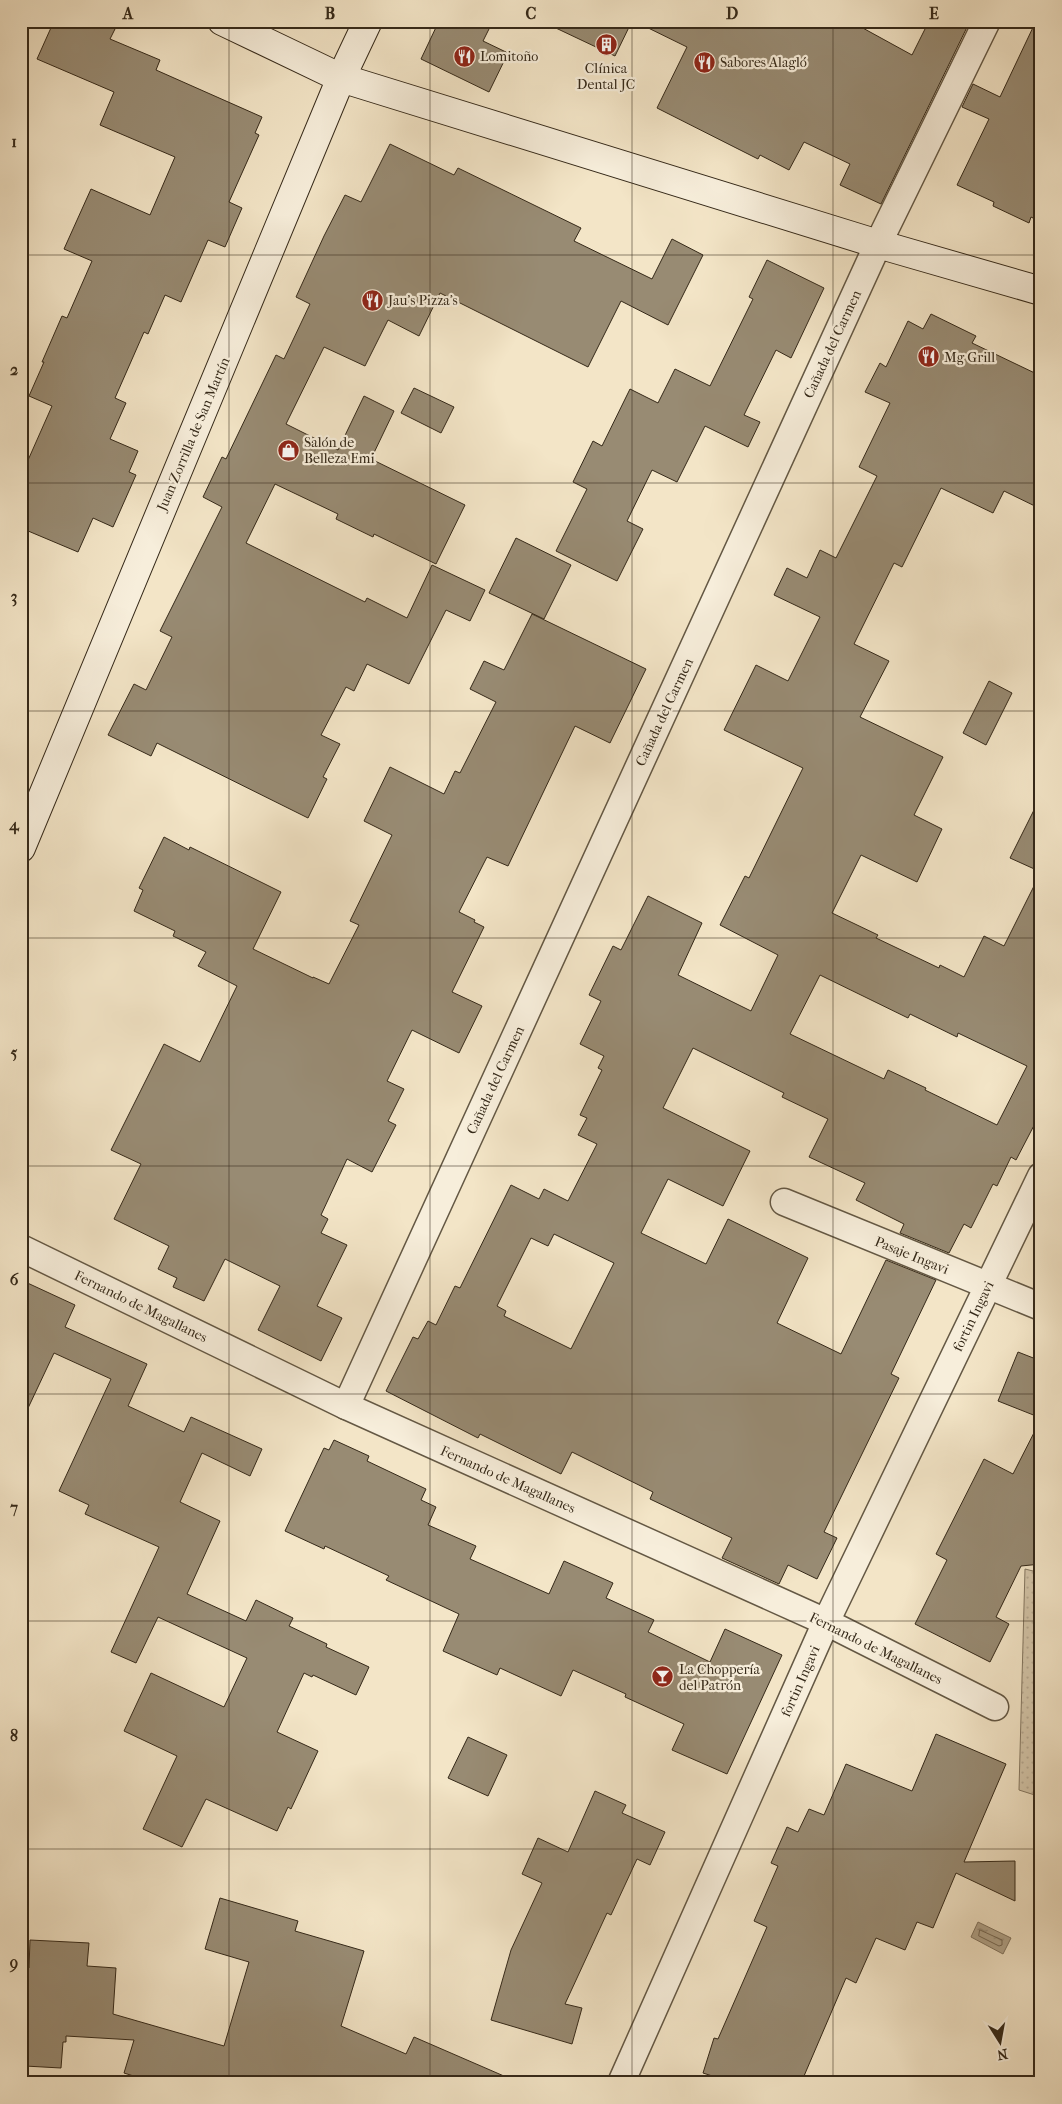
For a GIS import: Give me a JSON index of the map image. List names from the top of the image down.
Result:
{
  "streets": {
    "street": [
      "Cañada del Carmen",
      "Juan Zorrilla de San Martín",
      "Pasaje Ingavi",
      "Fernando de Magallanes",
      "fortin Ingavi"
    ]
  },
  "crossings": [
    ["Cañada del Carmen", "Fernando de Magallanes"],
    ["Pasaje Ingavi", "fortin Ingavi"],
    ["Fernando de Magallanes", "fortin Ingavi"]
  ],
  "places": {
    "building": ["Clínica Dental JC"],
    "restaurant": [
      "Lomitoño",
      "Sabores Alagló",
      "Jau's Pizza's",
      "Mg Grill"
    ],
    "shop": ["Salón de Belleza Emi"],
    "bar": ["La Choppería del Patrón"]
  },
  "north": "bottom",
  "grid": {
    "columns": [
      "A",
      "B",
      "C",
      "D",
      "E"
    ],
    "rows": [
      "1",
      "2",
      "3",
      "4",
      "5",
      "6",
      "7",
      "8",
      "9"
    ]
  }
}
